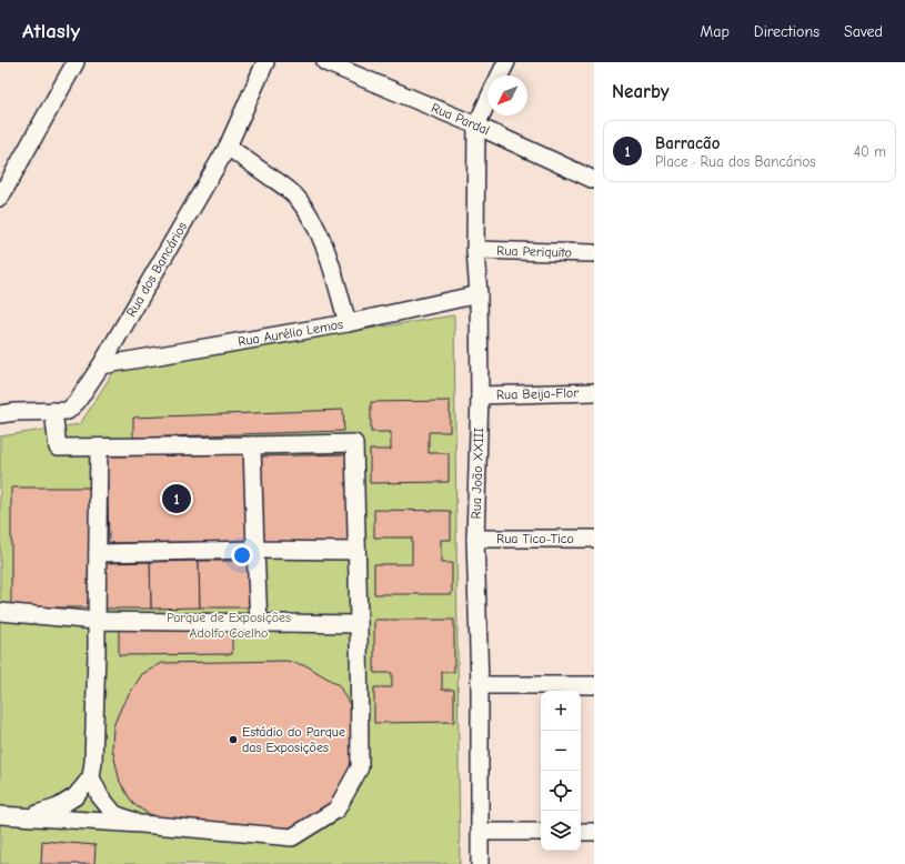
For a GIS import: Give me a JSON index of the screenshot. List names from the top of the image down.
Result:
{
  "streets": {
    "street": [
      "Rua Pardal",
      "Rua Periquito",
      "Rua dos Bancários",
      "Rua Aurélio Lemos",
      "Rua Beija-Flor",
      "Rua João XXIII",
      "Rua Tico-Tico"
    ]
  },
  "crossings": [
    ["Rua Pardal", "Rua João XXIII"],
    ["Rua Periquito", "Rua João XXIII"],
    ["Rua dos Bancários", "Rua Aurélio Lemos"],
    ["Rua Aurélio Lemos", "Rua João XXIII"],
    ["Rua Beija-Flor", "Rua João XXIII"],
    ["Rua João XXIII", "Rua Tico-Tico"]
  ],
  "parks": ["Parque de Exposições Adolfo Coelho"],
  "places": ["Estádio do Parque das Exposições"],
  "north": "bottom left",
  "page": {
    "header": "Atlasly",
    "nav": ["Map", "Directions", "Saved"],
    "heading": "Nearby",
    "list": [
      {
        "mark": "1",
        "name": "Barracão",
        "note": "Place · Rua dos Bancários",
        "value": "40 m"
      }
    ],
    "pins": "1",
    "map_buttons": ["+", "−"]
  }
}
